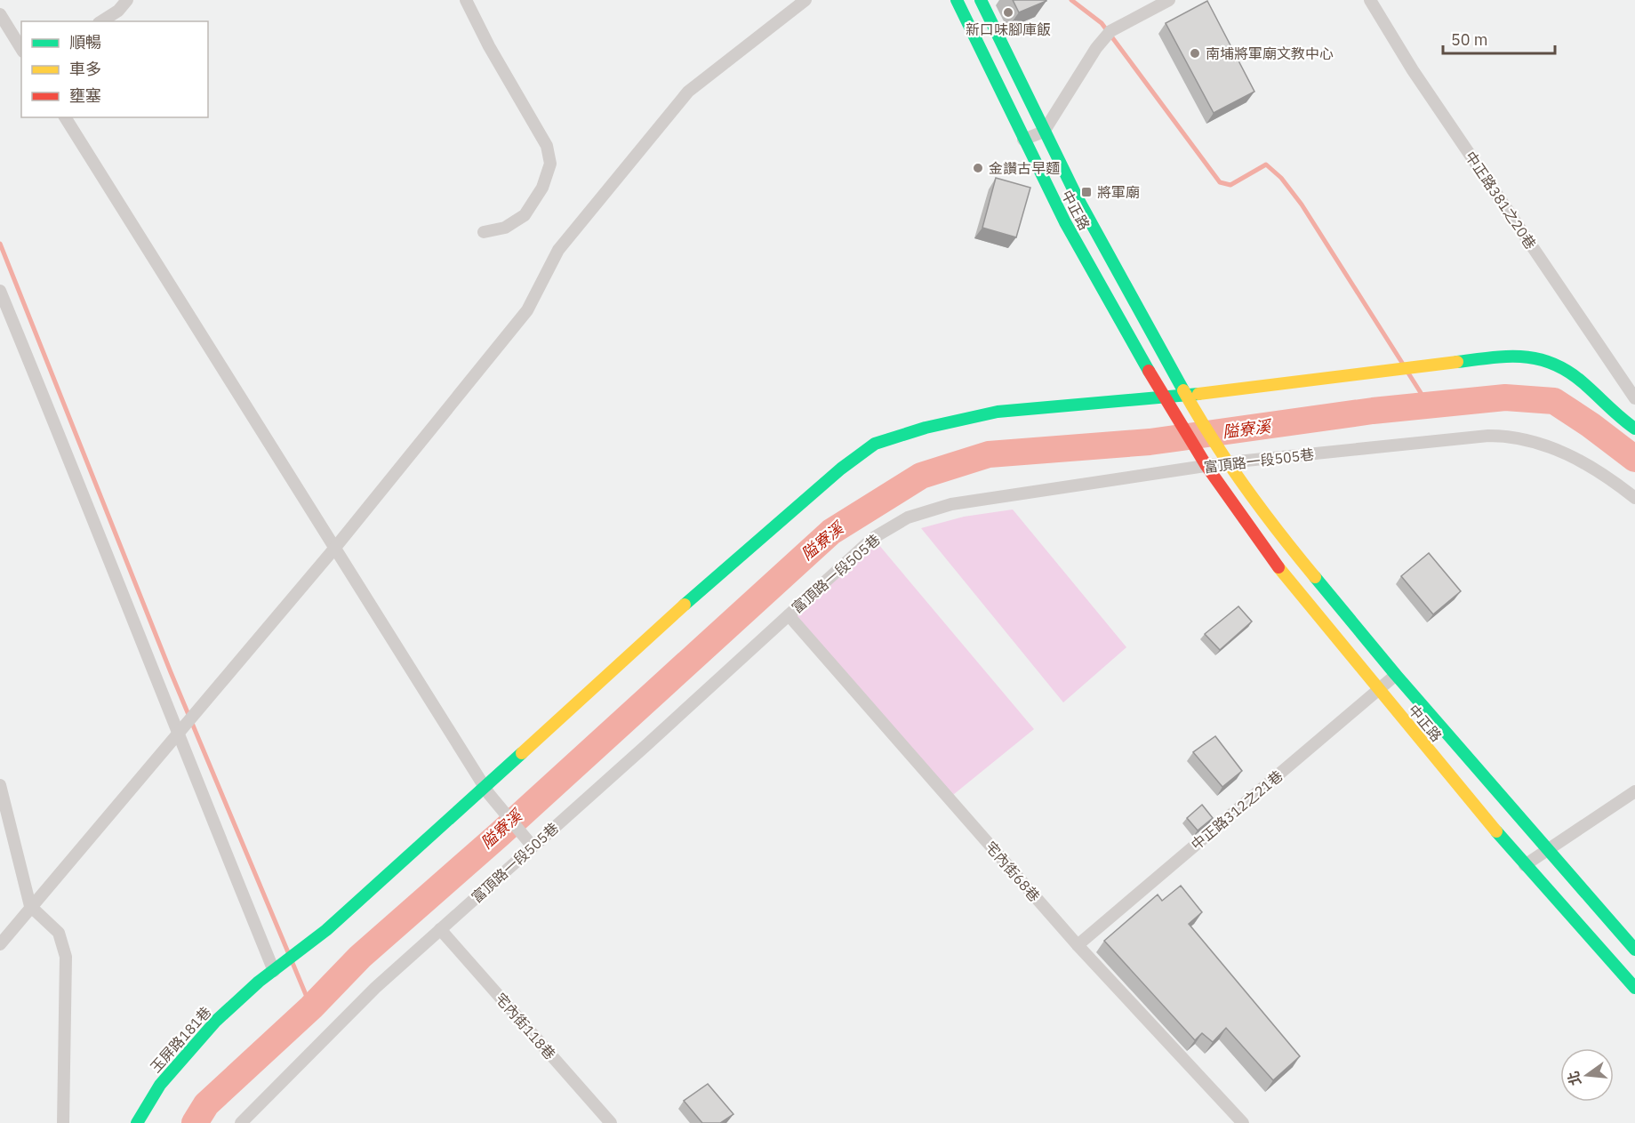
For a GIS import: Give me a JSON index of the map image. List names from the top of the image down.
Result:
{
  "streets": {
    "main road": ["中正路", "玉屏路181巷"],
    "street": [
      "中正路381之20巷",
      "富頂路一段505巷",
      "中正路312之21巷",
      "宅內街68巷",
      "宅內街118巷"
    ]
  },
  "crossings": [
    ["中正路", "富頂路一段505巷"],
    ["中正路", "中正路312之21巷"],
    ["中正路", "玉屏路181巷"],
    ["富頂路一段505巷", "宅內街68巷"],
    ["富頂路一段505巷", "宅內街118巷"],
    ["中正路312之21巷", "宅內街68巷"]
  ],
  "water": ["隘寮溪"],
  "places": {
    "other": ["新口味腳庫飯", "南埔將軍廟文教中心", "金讚古早麵"],
    "transit": ["將軍廟"]
  },
  "legend": ["順暢", "車多", "壅塞"],
  "scale_bar": "50 m",
  "north": "left"
}
